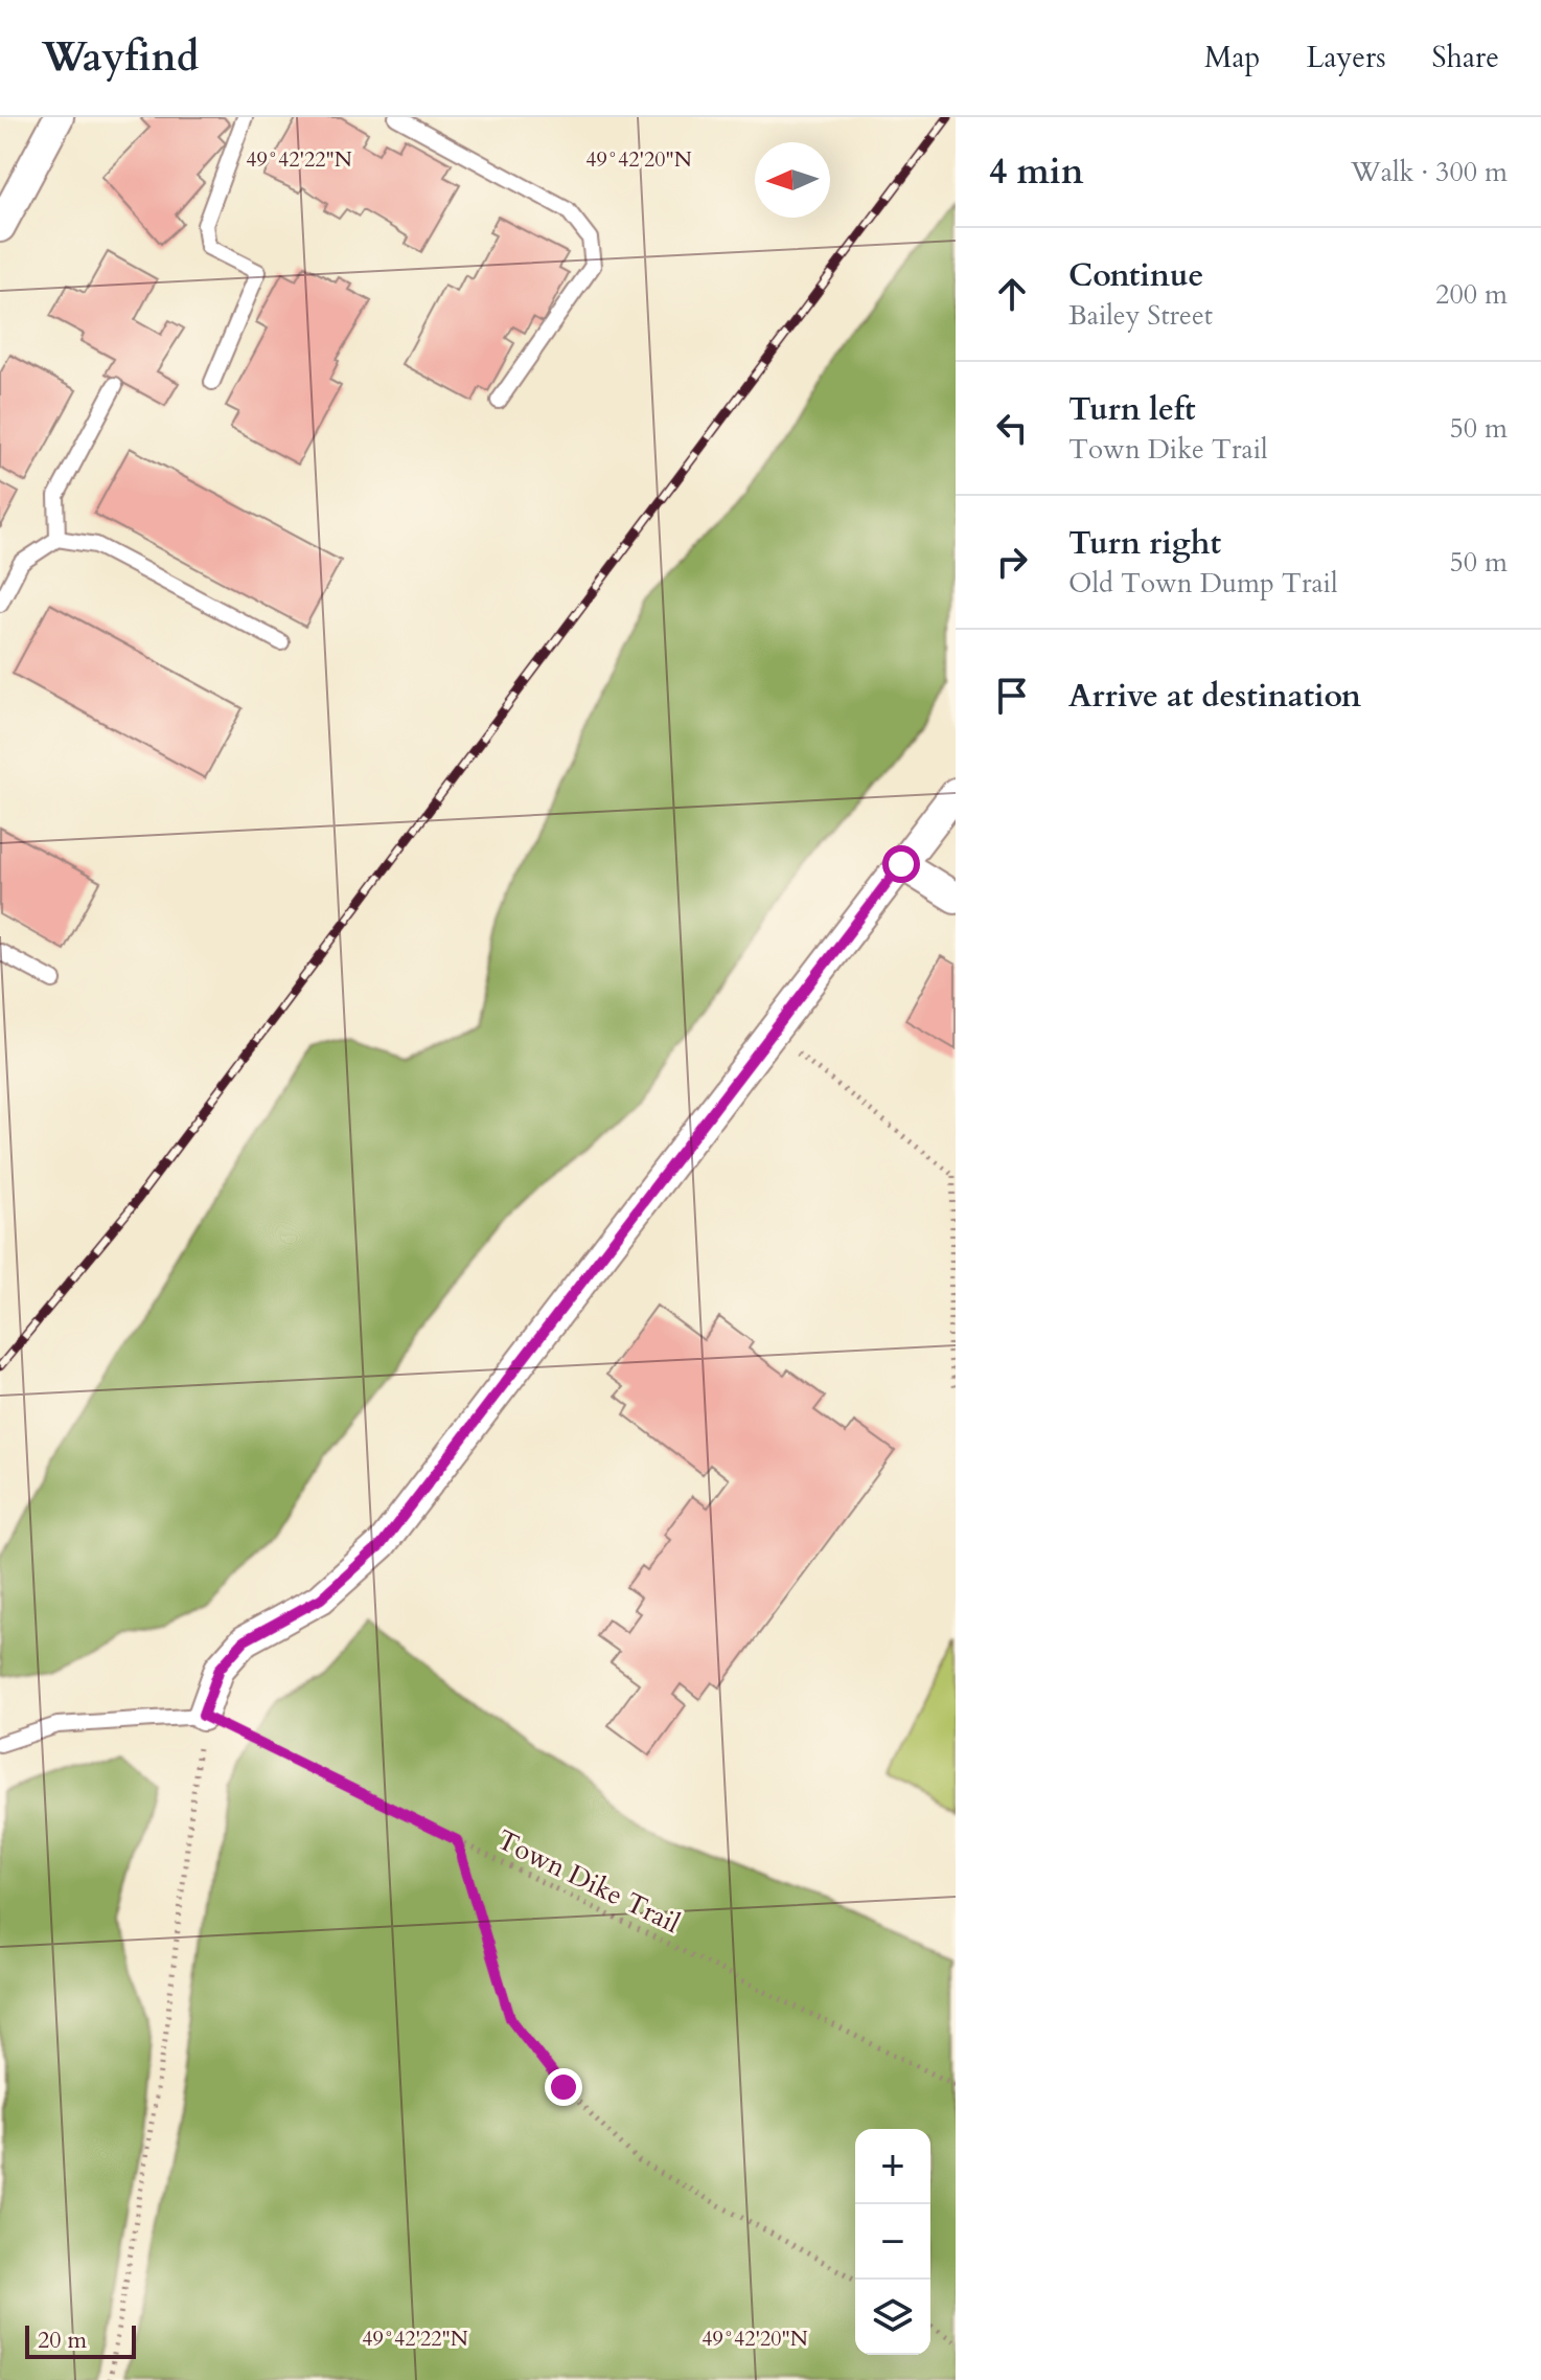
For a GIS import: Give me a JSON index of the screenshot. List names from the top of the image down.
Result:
{
  "streets": {
    "path": ["Town Dike Trail"]
  },
  "scale_bar": "20 m",
  "north": "left",
  "page": {
    "header": "Wayfind",
    "nav": ["Map", "Layers", "Share"],
    "heading": ["4 min", "Walk · 300 m"],
    "list": [
      ["Continue", "Bailey Street", "200 m"],
      ["Turn left", "Town Dike Trail", "50 m"],
      ["Turn right", "Old Town Dump Trail", "50 m"],
      "Arrive at destination"
    ],
    "map_buttons": ["+", "−"],
    "scale": "20 m"
  },
  "coordinates": ["49°42'22\"N", "49°42'20\"N"]
}
